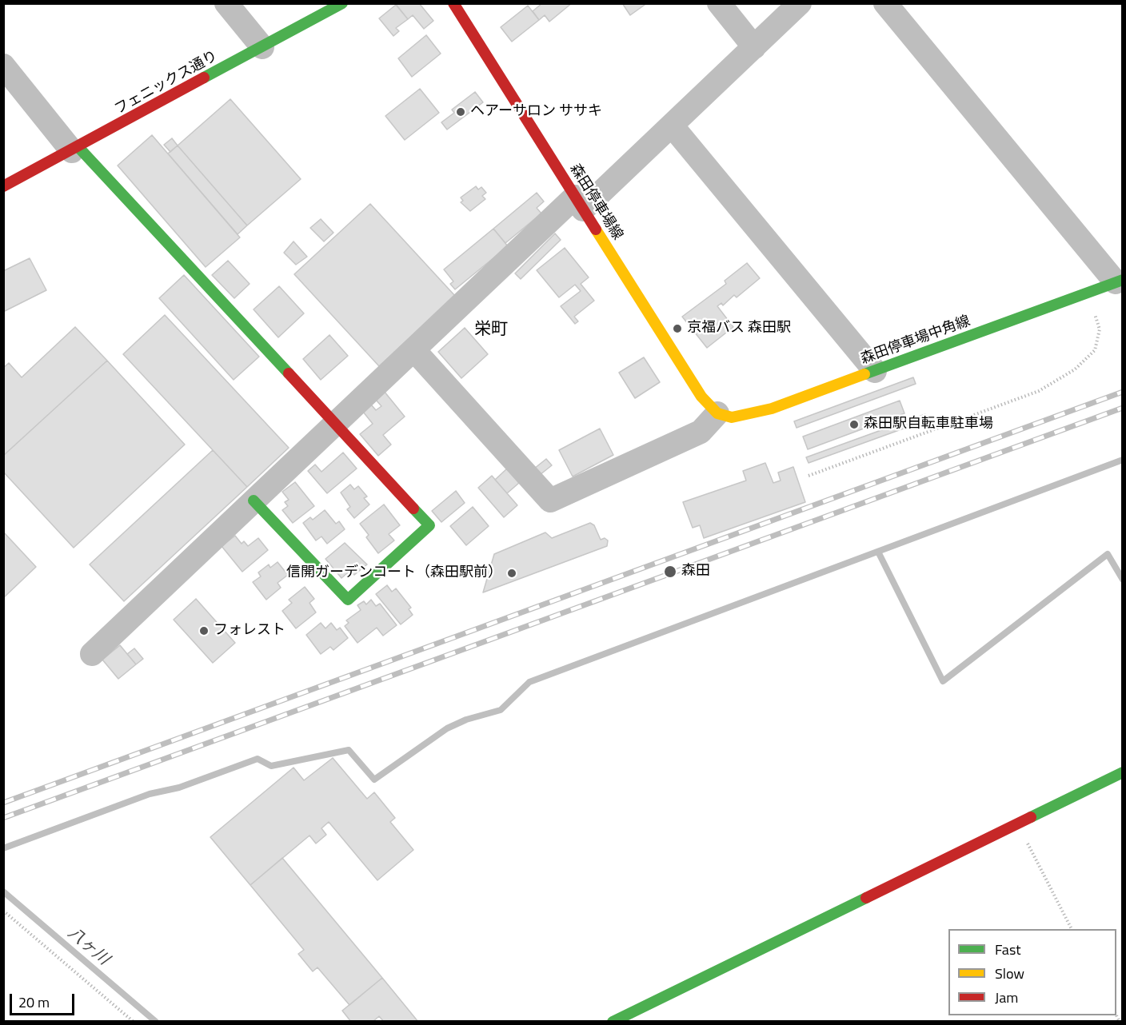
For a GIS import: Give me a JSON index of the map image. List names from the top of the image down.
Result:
{
  "streets": {
    "street": ["フェニックス通り", "森田停車場線", "森田停車場中角線"]
  },
  "crossings": [
    ["森田停車場線", "森田停車場中角線"]
  ],
  "districts": ["栄町"],
  "water": ["八ヶ川"],
  "places": [
    "ヘアーサロン ササキ",
    "京福バス 森田駅",
    "森田駅自転車駐車場",
    "森田",
    "信開ガーデンコート（森田駅前）",
    "フォレスト"
  ],
  "legend": ["Fast", "Slow", "Jam"],
  "scale_bar": "20 m"
}
